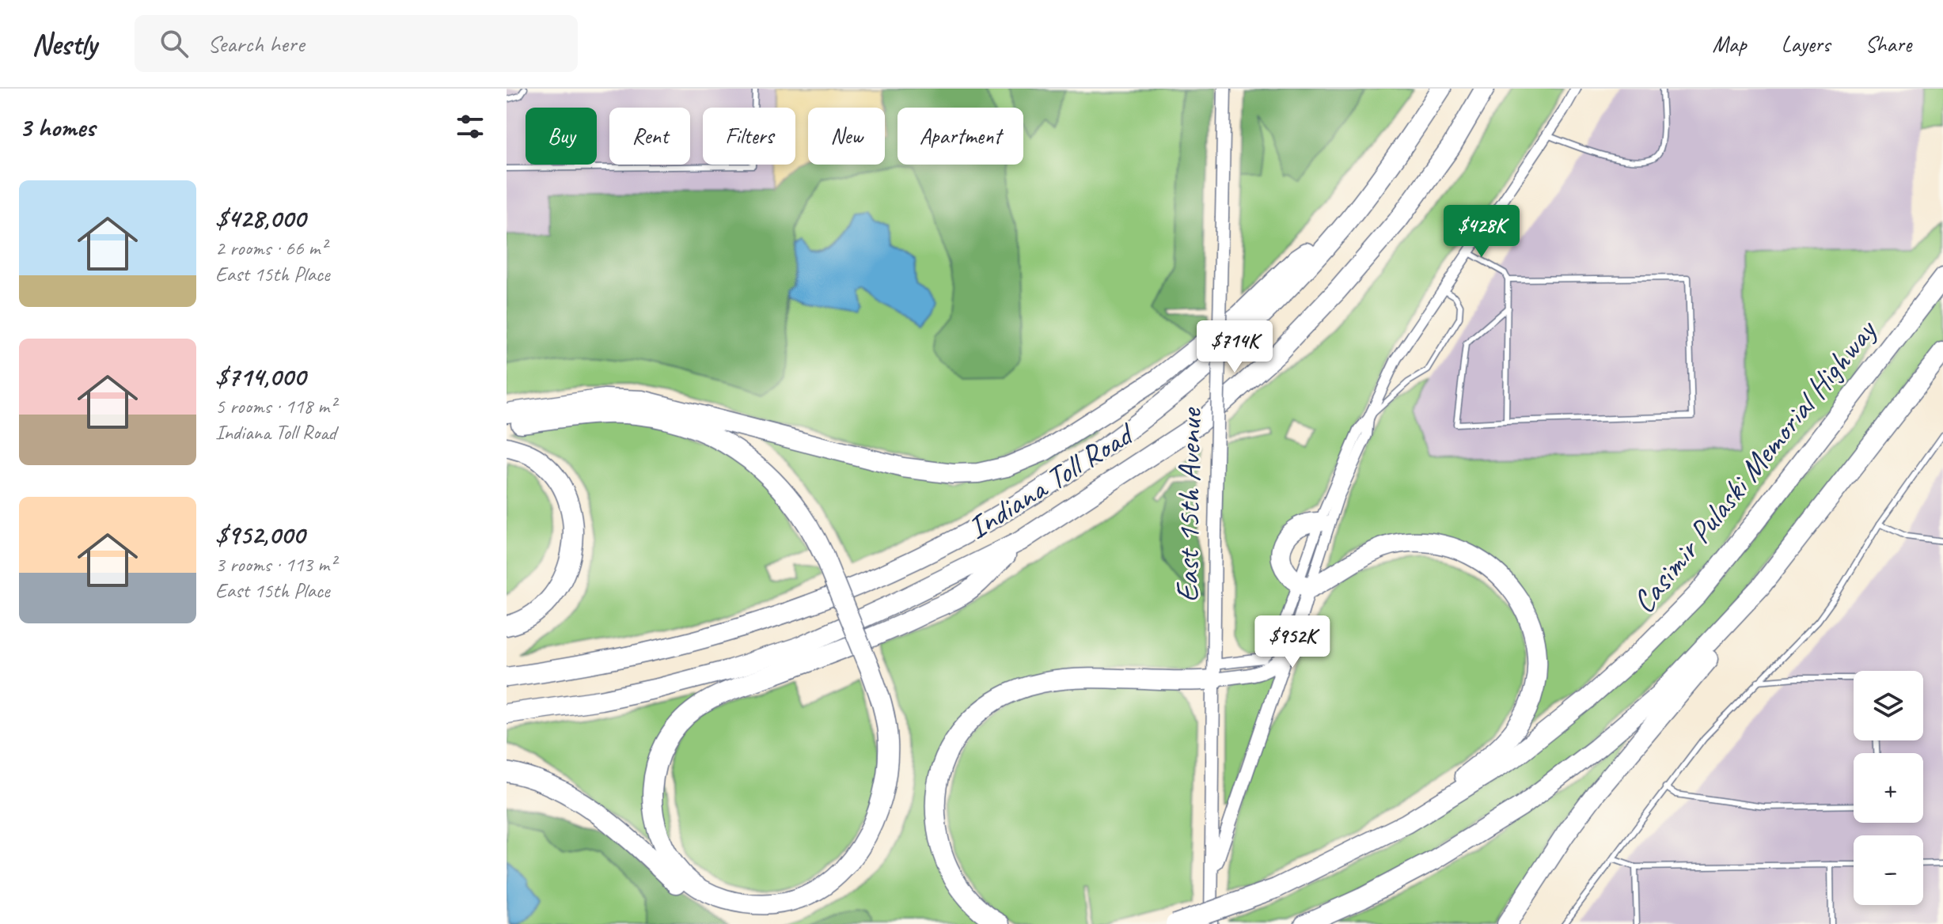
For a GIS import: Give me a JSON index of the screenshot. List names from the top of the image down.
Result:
{
  "streets": {
    "highway": ["Casimir Pulaski Memorial Highway", "Indiana Toll Road"],
    "street": ["East 15th Avenue"]
  },
  "page": {
    "header": "Nestly",
    "search": "Search here",
    "nav": ["Map", "Layers", "Share"],
    "heading": "3 homes",
    "chip": [
      "Buy",
      "Rent",
      "Filters",
      "New",
      "Apartment"
    ],
    "list": [
      {
        "name": "$428,000",
        "note": "2 rooms · 66 m² · East 15th Place"
      },
      {
        "name": "$714,000",
        "note": "5 rooms · 118 m² · Indiana Toll Road"
      },
      {
        "name": "$952,000",
        "note": "3 rooms · 113 m² · East 15th Place"
      }
    ],
    "price": ["$428K", "$714K", "$952K"],
    "map_buttons": ["+", "−"]
  }
}
